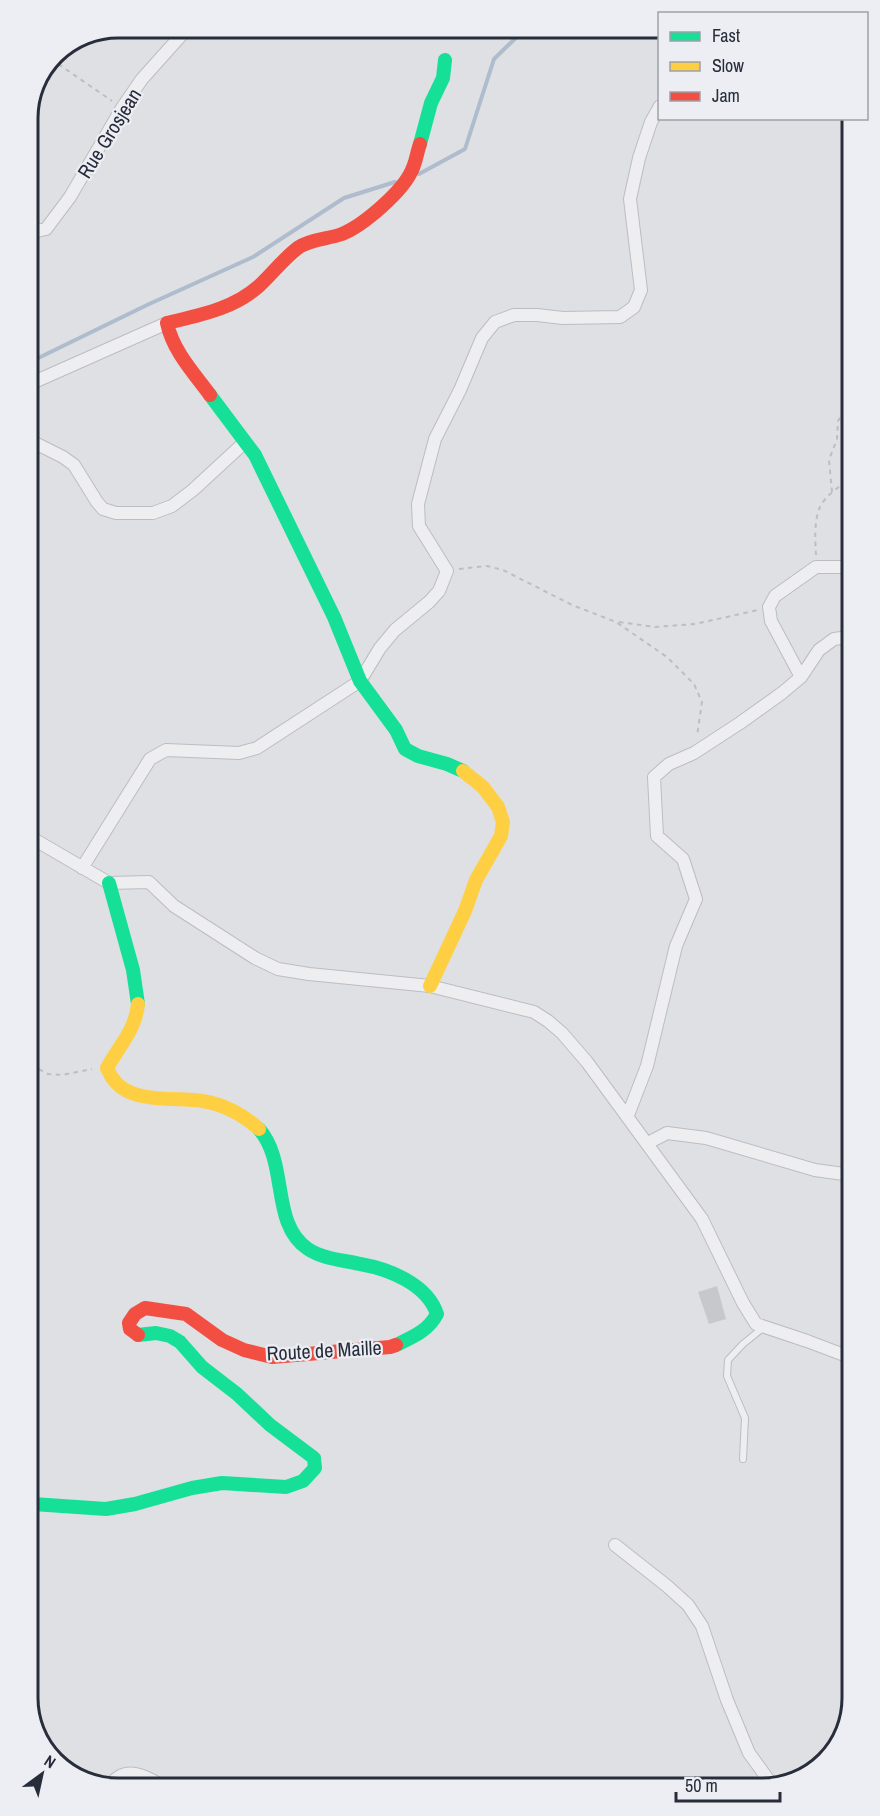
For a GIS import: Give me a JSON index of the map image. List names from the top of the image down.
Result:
{
  "streets": {
    "street": ["Rue Grosjean", "Route de Maille"]
  },
  "legend": ["Fast", "Slow", "Jam"],
  "scale_bar": "50 m",
  "north": "top right"
}
